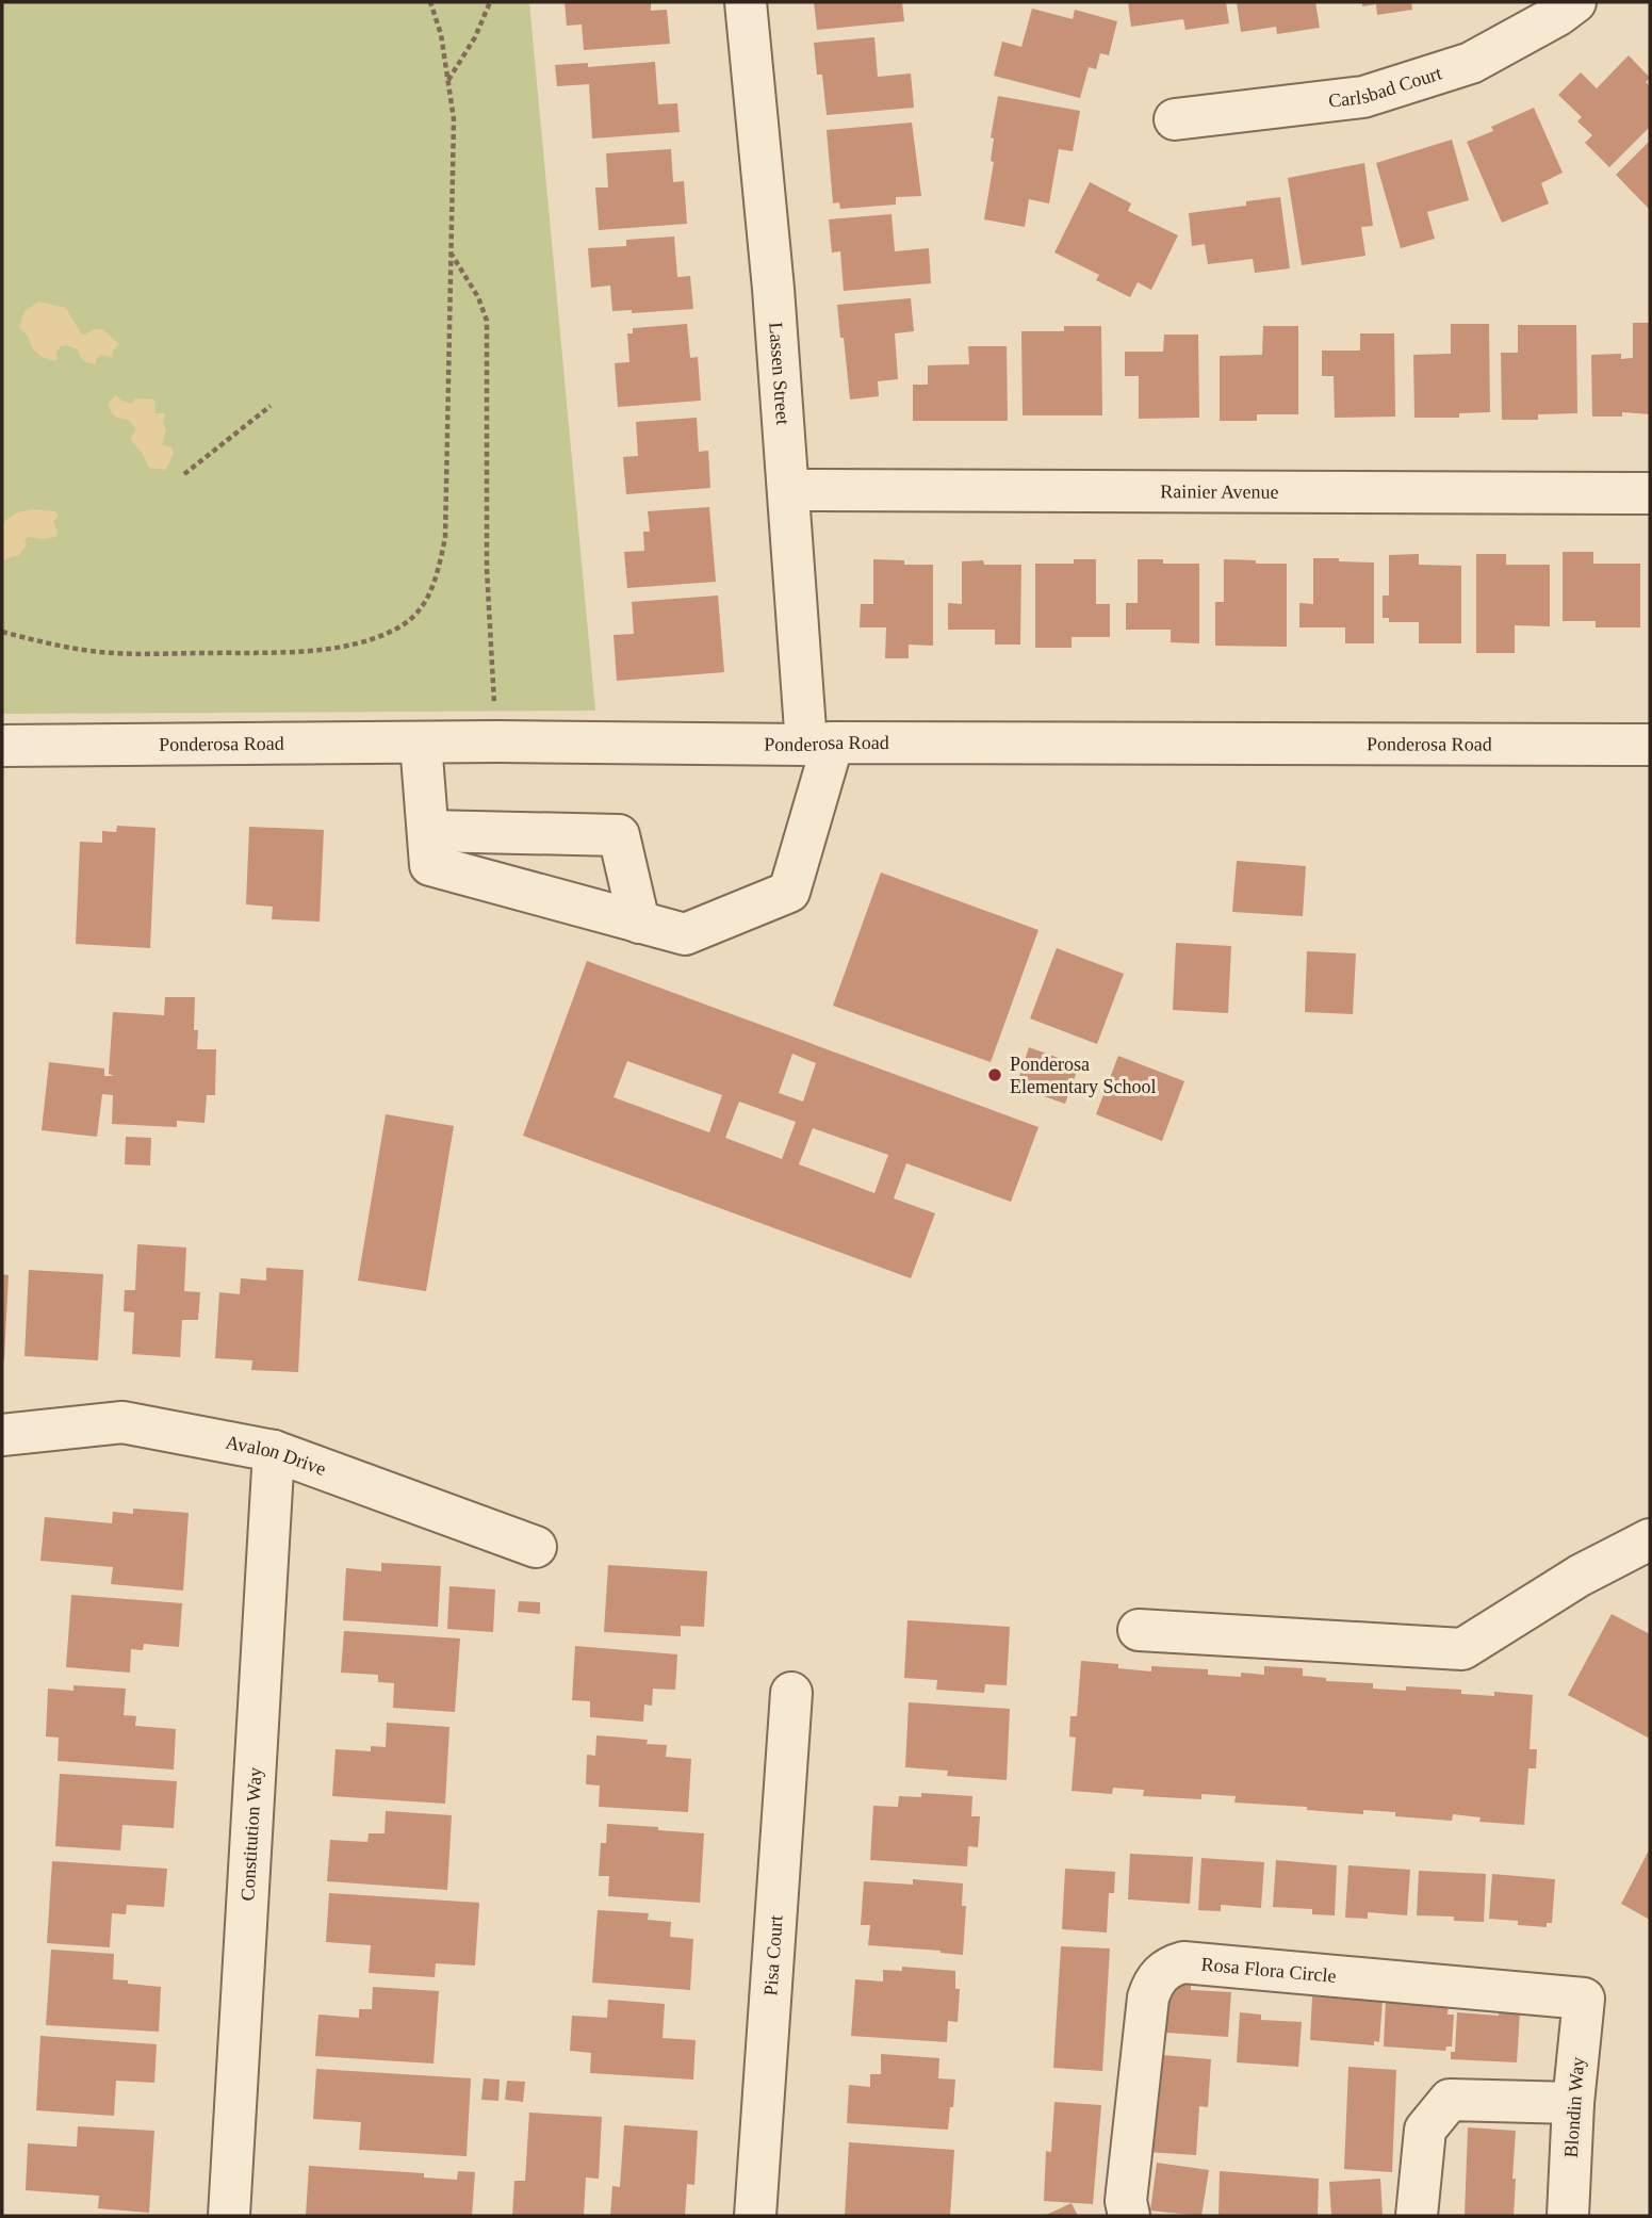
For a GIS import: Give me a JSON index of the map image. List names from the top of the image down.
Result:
{
  "streets": {
    "street": [
      "Carlsbad Court",
      "Lassen Street",
      "Rainier Avenue",
      "Ponderosa Road",
      "Avalon Drive",
      "Constitution Way",
      "Pisa Court",
      "Rosa Flora Circle",
      "Blondin Way"
    ]
  },
  "crossings": [
    ["Lassen Street", "Rainier Avenue"],
    ["Lassen Street", "Ponderosa Road"],
    ["Avalon Drive", "Constitution Way"],
    ["Rosa Flora Circle", "Blondin Way"]
  ],
  "places": ["Ponderosa Elementary School"]
}
